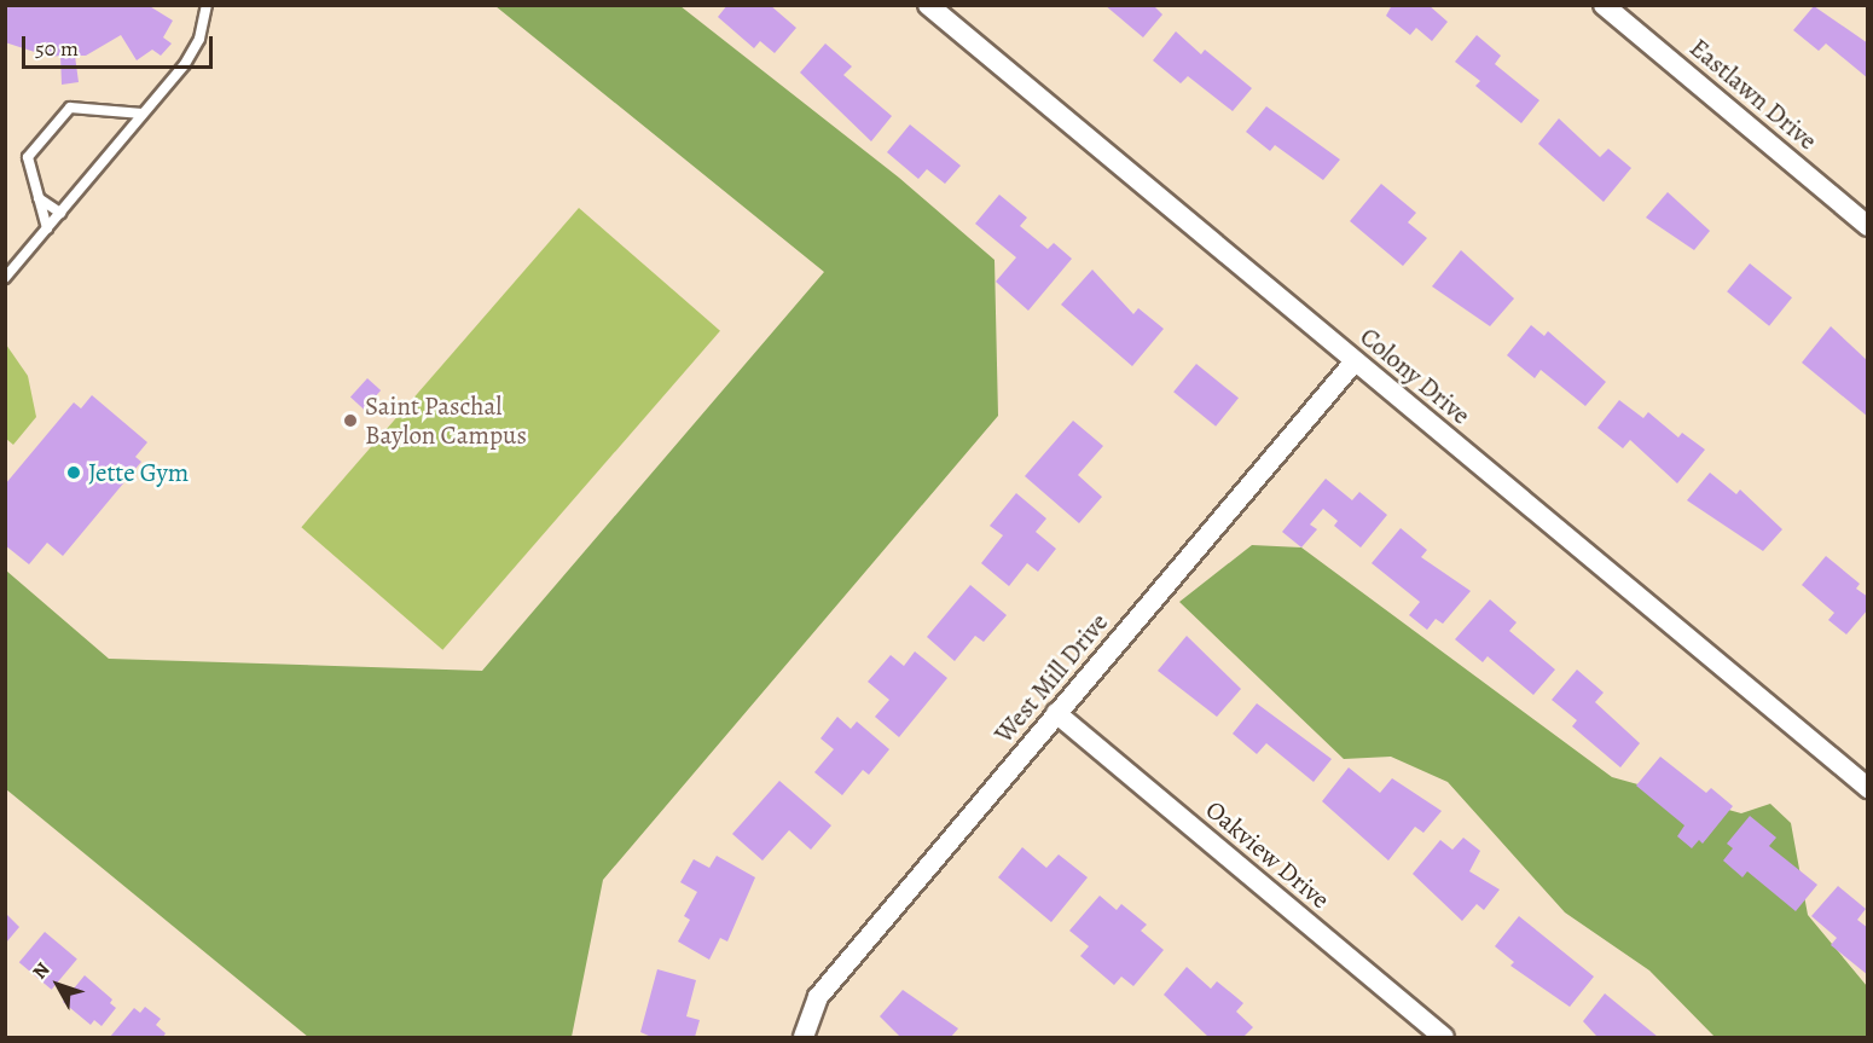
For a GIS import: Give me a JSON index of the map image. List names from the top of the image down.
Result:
{
  "streets": {
    "street": [
      "Eastlawn Drive",
      "Colony Drive",
      "West Mill Drive",
      "Oakview Drive"
    ]
  },
  "crossings": [
    ["Colony Drive", "West Mill Drive"],
    ["West Mill Drive", "Oakview Drive"]
  ],
  "places": ["Saint Paschal Baylon Campus", "Jette Gym"],
  "scale_bar": "50 m",
  "north": "top left"
}
